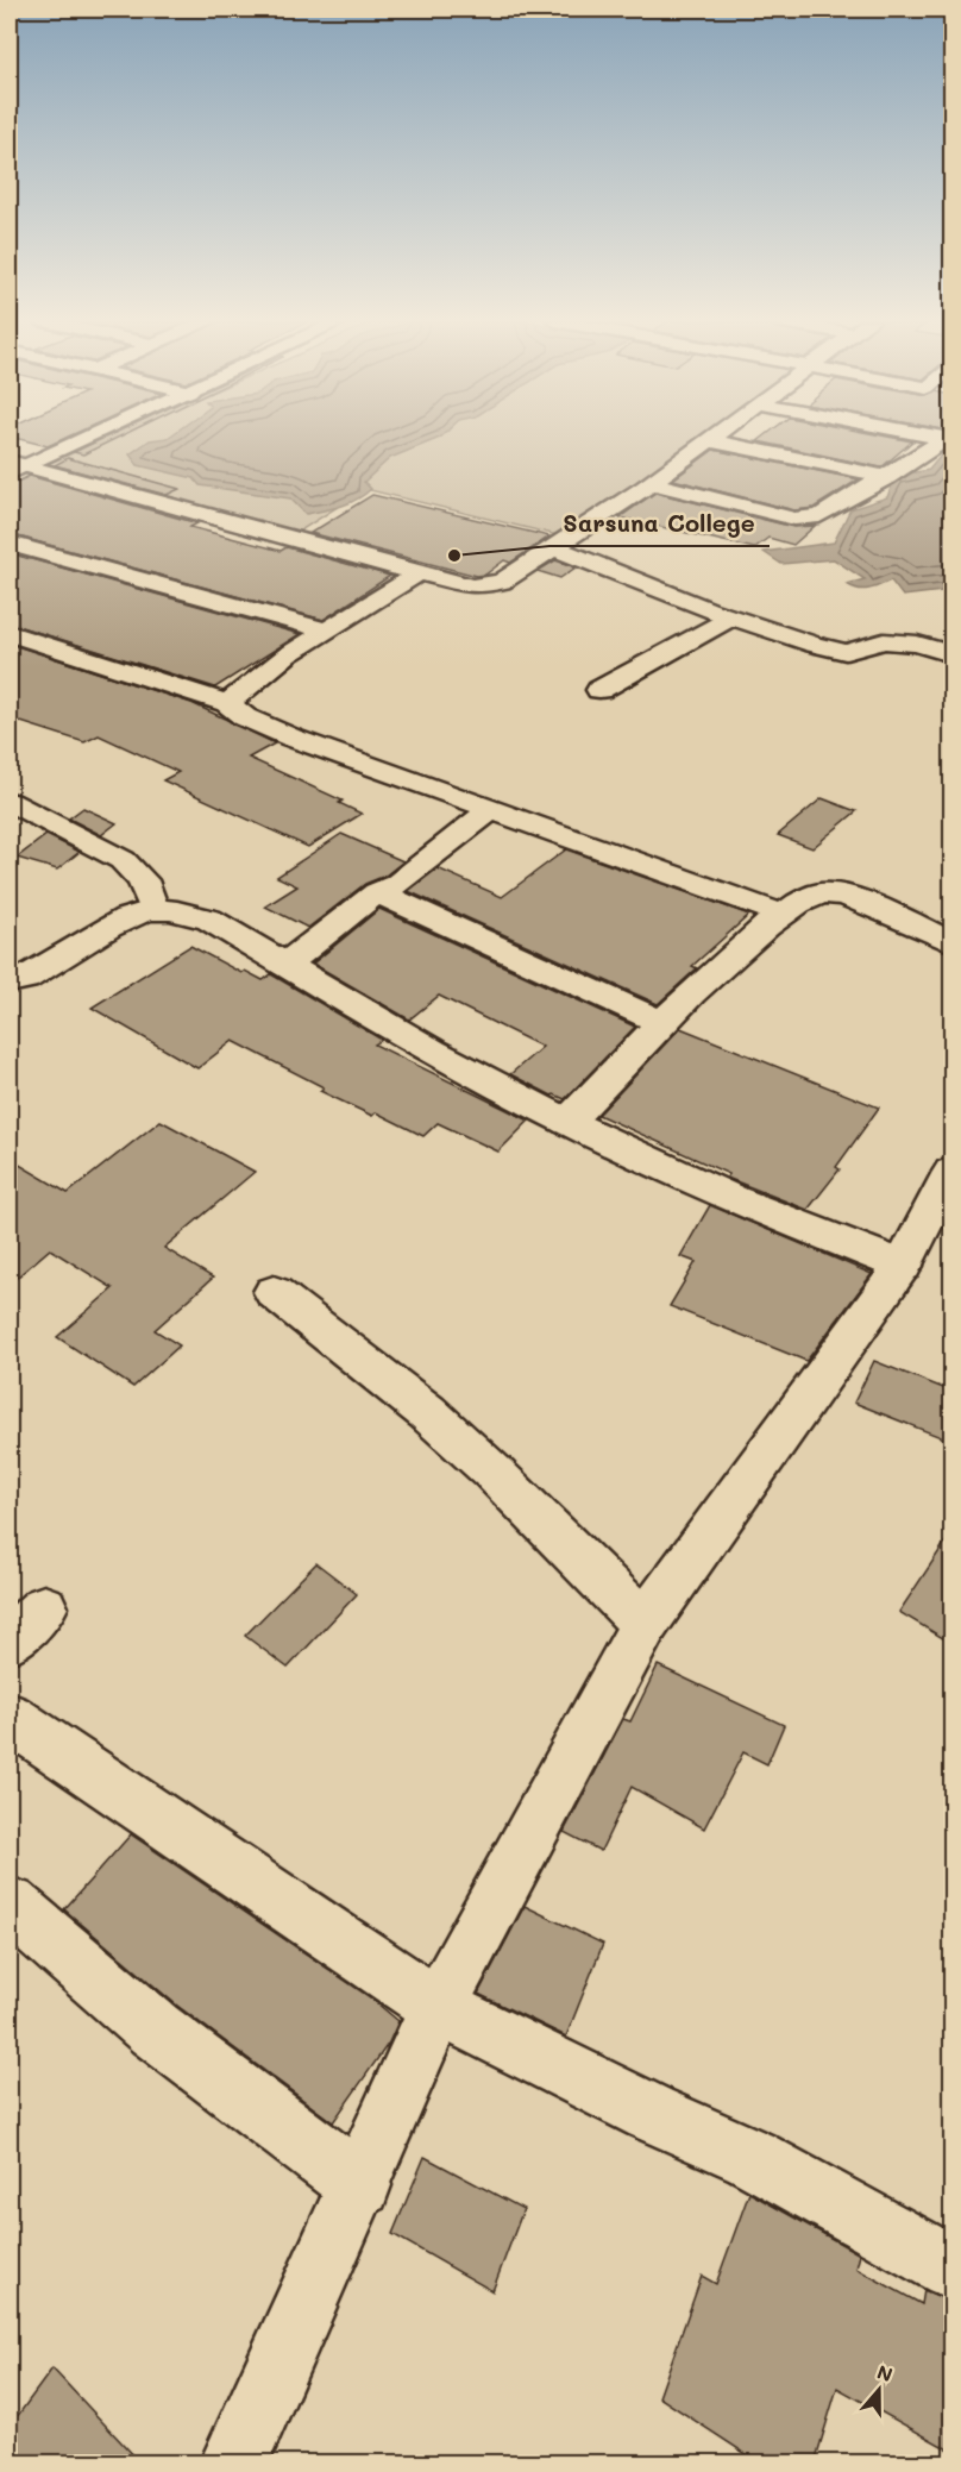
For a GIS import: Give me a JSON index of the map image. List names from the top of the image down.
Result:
{
  "places": ["Sarsuna College"],
  "north": "top"
}
